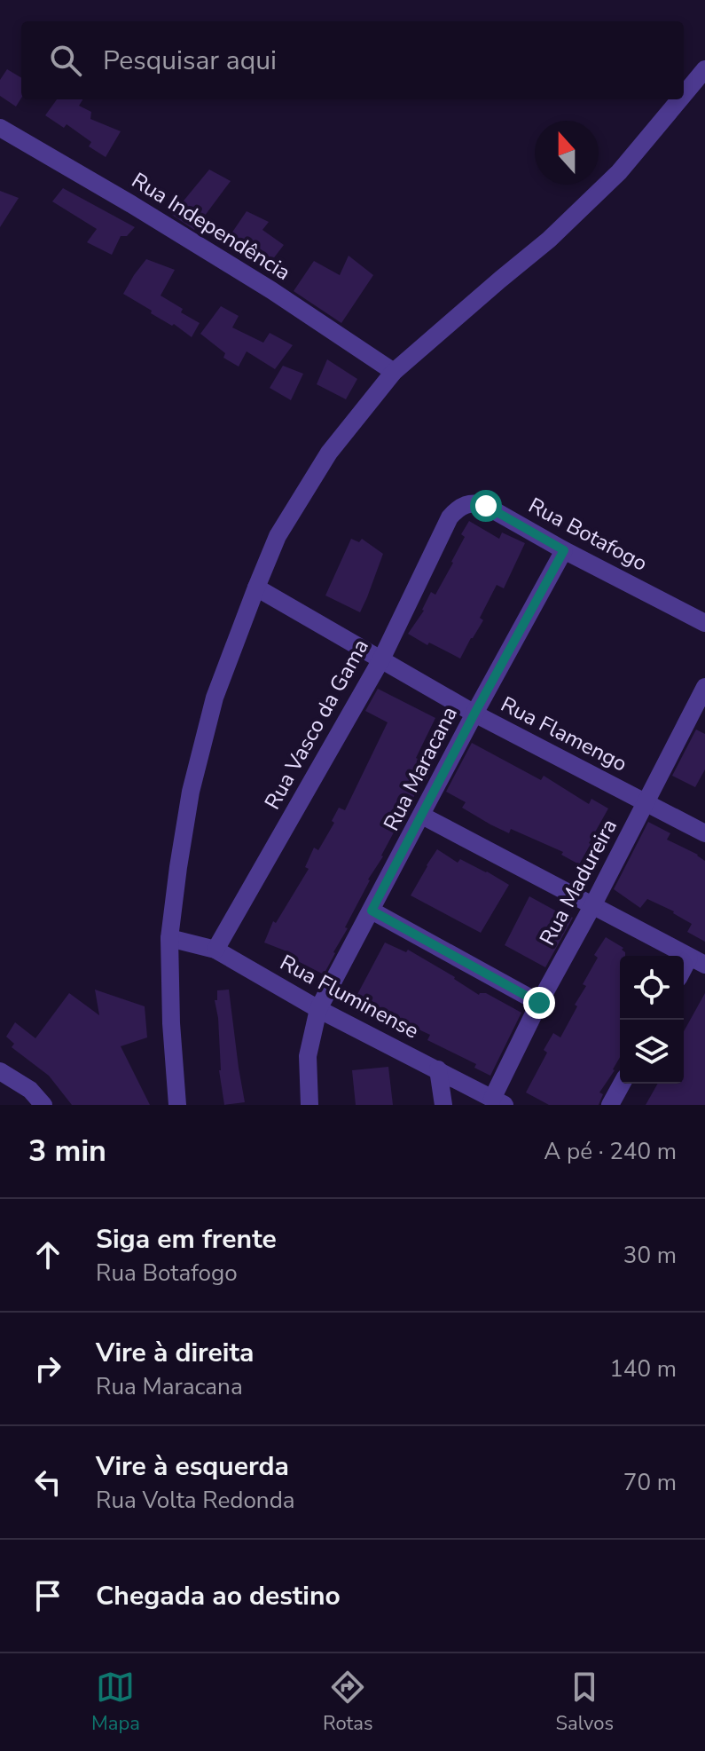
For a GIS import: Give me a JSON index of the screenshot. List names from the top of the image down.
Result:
{
  "streets": {
    "street": [
      "Rua Independência",
      "Rua Botafogo",
      "Rua Vasco da Gama",
      "Rua Flamengo",
      "Rua Maracana",
      "Rua Madureira",
      "Rua Fluminense"
    ]
  },
  "crossings": [
    ["Rua Botafogo", "Rua Vasco da Gama"],
    ["Rua Botafogo", "Rua Maracana"],
    ["Rua Vasco da Gama", "Rua Flamengo"],
    ["Rua Vasco da Gama", "Rua Fluminense"],
    ["Rua Flamengo", "Rua Maracana"],
    ["Rua Flamengo", "Rua Madureira"],
    ["Rua Maracana", "Rua Fluminense"],
    ["Rua Madureira", "Rua Fluminense"]
  ],
  "north": "top",
  "page": {
    "search": "Pesquisar aqui",
    "heading": ["3 min", "A pé · 240 m"],
    "list": [
      ["Siga em frente", "Rua Botafogo", "30 m"],
      ["Vire à direita", "Rua Maracana", "140 m"],
      ["Vire à esquerda", "Rua Volta Redonda", "70 m"],
      "Chegada ao destino"
    ],
    "nav": ["Mapa", "Rotas", "Salvos"]
  }
}
